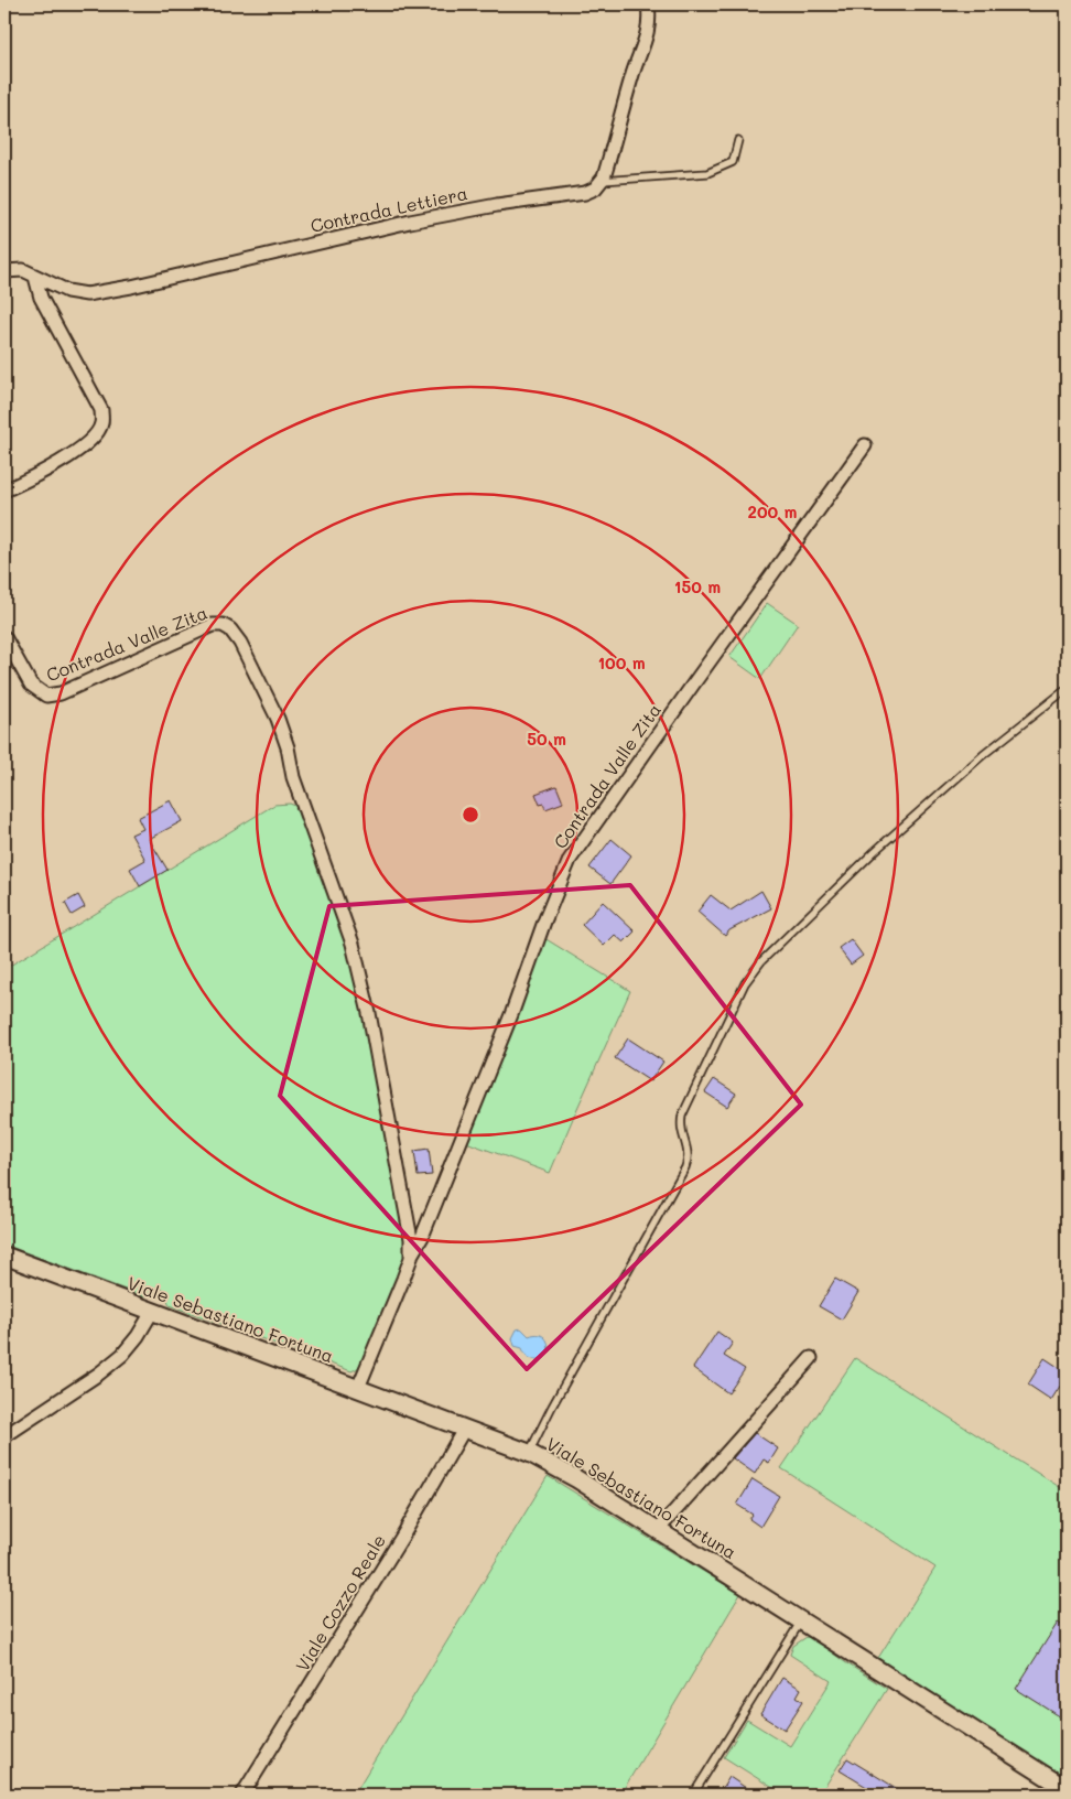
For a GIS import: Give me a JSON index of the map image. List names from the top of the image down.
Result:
{
  "streets": {
    "street": [
      "Contrada Lettiera",
      "Contrada Valle Zita",
      "Viale Sebastiano Fortuna",
      "Viale Cozzo Reale"
    ]
  },
  "crossings": [
    ["Contrada Valle Zita", "Viale Sebastiano Fortuna"],
    ["Viale Sebastiano Fortuna", "Viale Cozzo Reale"]
  ],
  "rings": [
    "200 m",
    "150 m",
    "100 m",
    "50 m"
  ]
}
